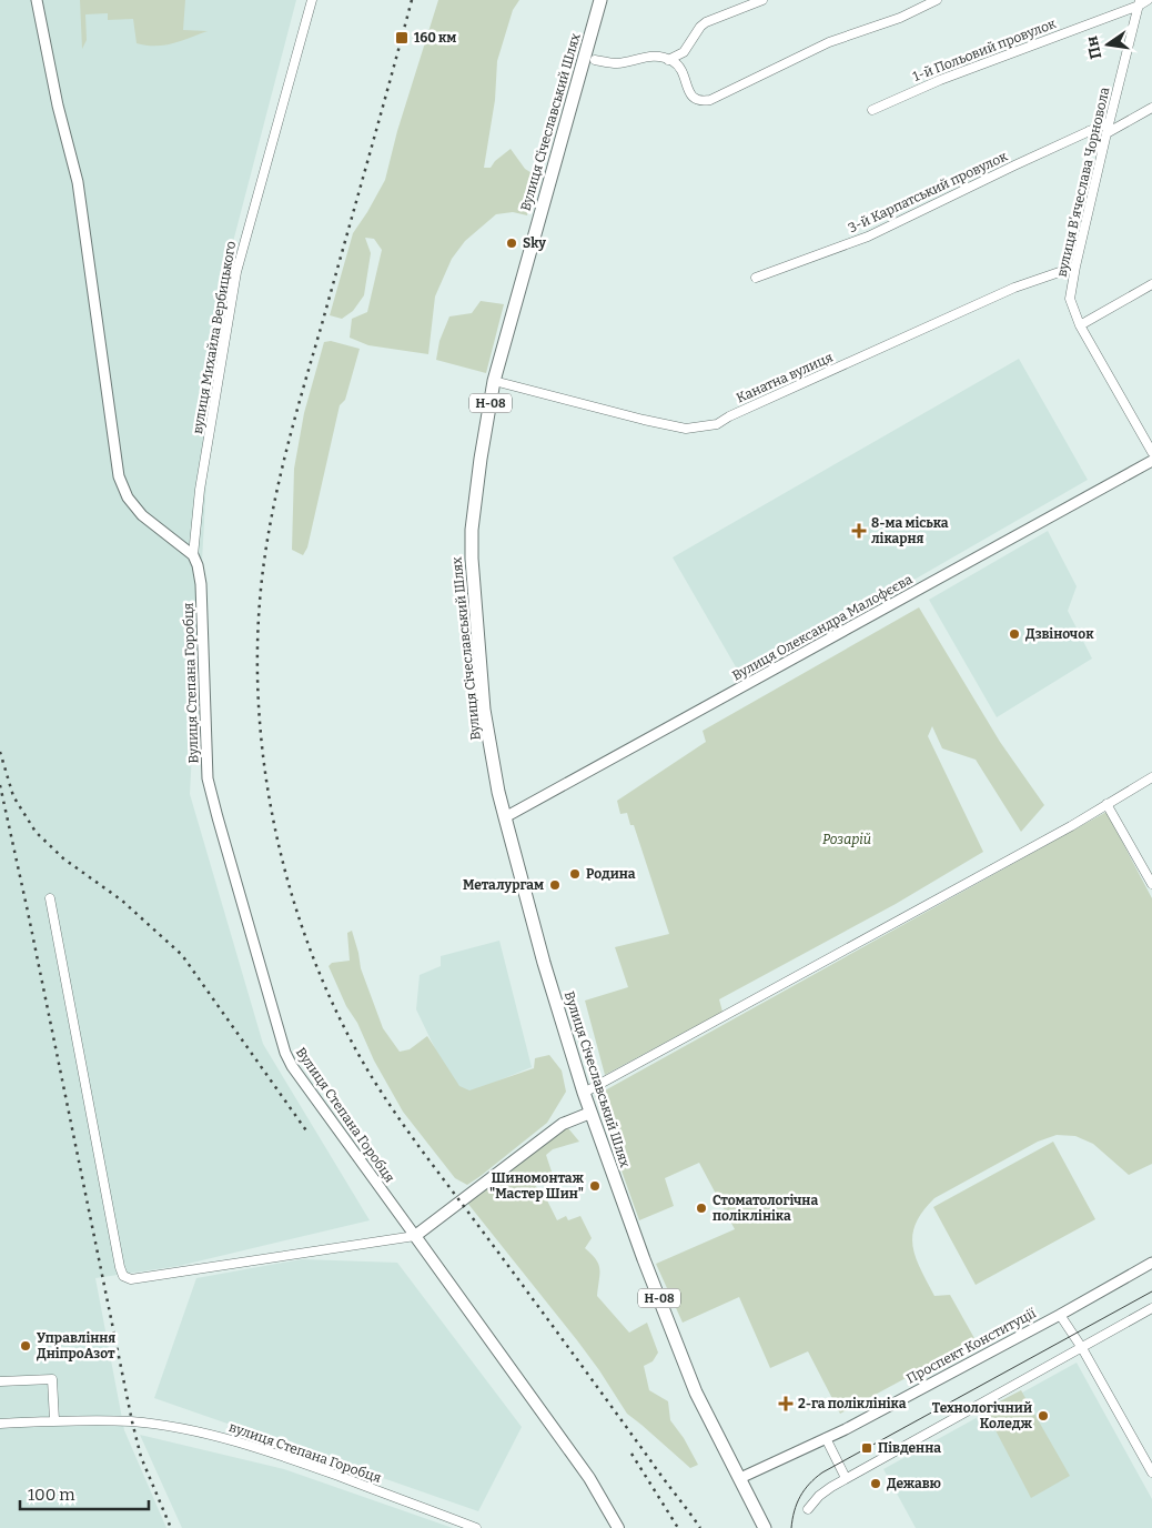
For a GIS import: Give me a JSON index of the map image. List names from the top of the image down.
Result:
{
  "streets": {
    "main road": ["Вулиця Січеславський Шлях", "Н-08", "Вулиця Степана Горобця"],
    "street": [
      "1-й Польовий провулок",
      "вулиця Вʼячеслава Чорновола",
      "3-й Карпатський провулок",
      "вулиця Михайла Вербицького",
      "Канатна вулиця",
      "Вулиця Олександра Малофєєва",
      "Проспект Конституції",
      "вулиця Степана Горобця"
    ]
  },
  "crossings": [
    ["1-й Польовий провулок", "вулиця Вʼячеслава Чорновола"],
    ["Вулиця Січеславський Шлях", "Канатна вулиця"],
    ["Вулиця Січеславський Шлях", "Вулиця Олександра Малофєєва"],
    ["Вулиця Січеславський Шлях", "Проспект Конституції"],
    ["вулиця Вʼячеслава Чорновола", "3-й Карпатський провулок"],
    ["вулиця Вʼячеслава Чорновола", "Канатна вулиця"],
    ["вулиця Михайла Вербицького", "Вулиця Степана Горобця"]
  ],
  "parks": ["Розарій"],
  "places": {
    "transit": ["160 км", "Південна"],
    "other": [
      "Sky",
      "Дзвіночок",
      "Родина",
      "Металургам",
      "Шиномонтаж \"Мастер Шин\"",
      "Стоматологічна поліклініка",
      "Управління ДніпроАзот",
      "Технологічний Коледж",
      "Дежавю"
    ],
    "health": ["8-ма міська лікарня", "2-га поліклініка"]
  },
  "scale_bar": "100 m",
  "north": "left"
}
